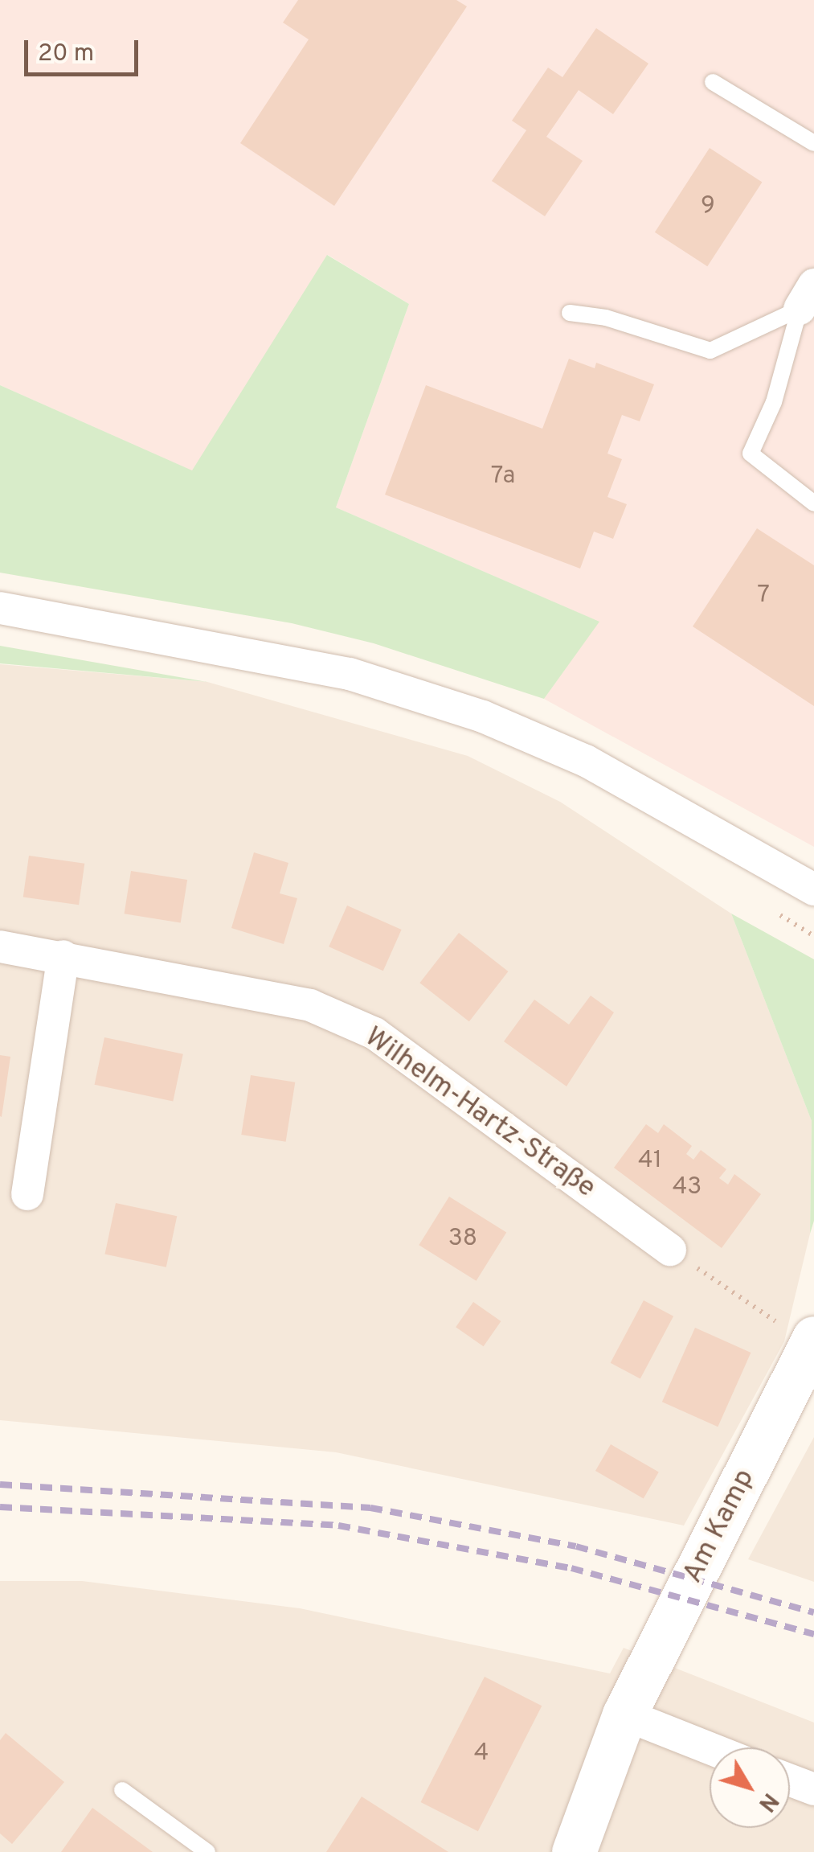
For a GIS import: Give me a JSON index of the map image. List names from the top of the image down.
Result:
{
  "streets": {
    "main road": ["Am Kamp"],
    "street": ["Wilhelm-Hartz-Straße"]
  },
  "house_numbers": [
    "9",
    "7a",
    "7",
    "41",
    "43",
    "38",
    "4"
  ],
  "scale_bar": "20 m",
  "north": "bottom right"
}
